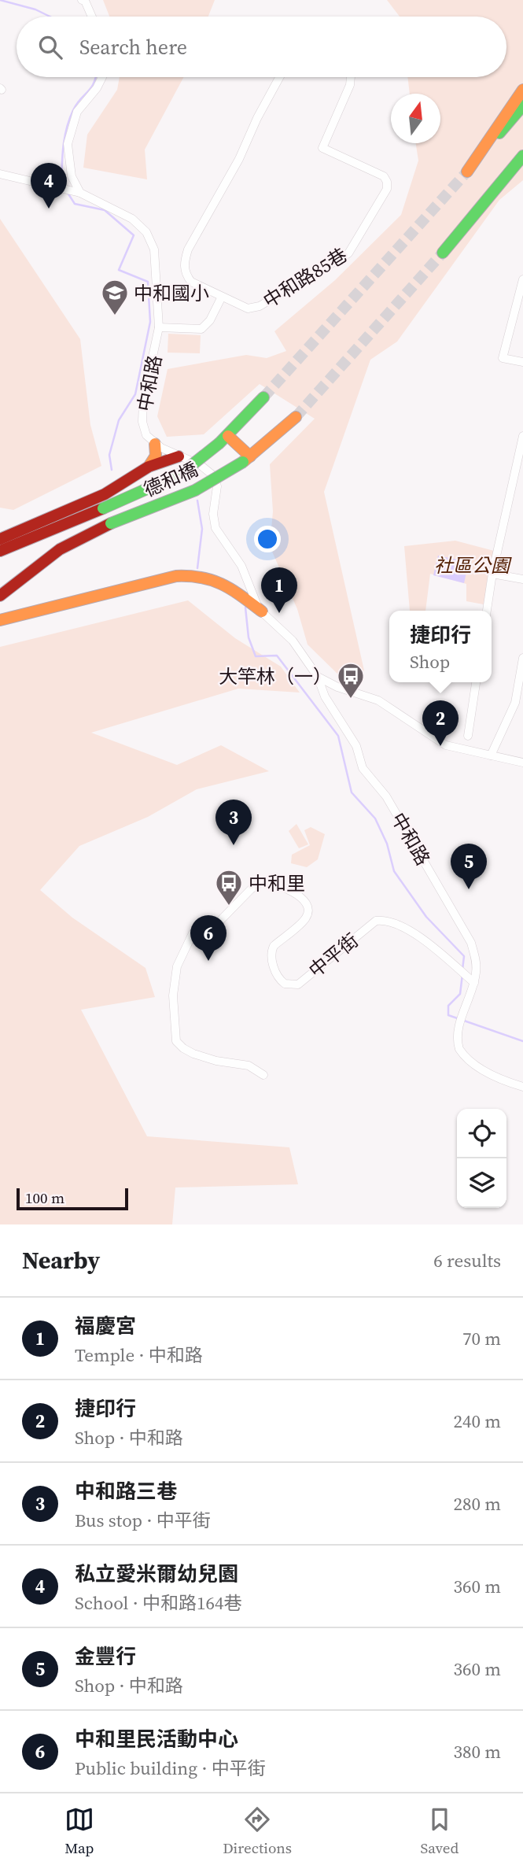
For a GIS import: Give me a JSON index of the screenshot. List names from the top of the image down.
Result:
{
  "streets": {
    "main road": ["德和橋"],
    "street": ["中和路85巷", "中和路", "中平街"]
  },
  "crossings": [
    ["中和路", "中平街"]
  ],
  "parks": ["社區公園"],
  "places": {
    "school or university": ["中和國小"],
    "bus stop": ["大竿林（一）", "中和里"]
  },
  "scale_bar": "100 m",
  "north": "top",
  "page": {
    "search": "Search here",
    "pins": [
      "4",
      "1",
      "2",
      "3",
      "5",
      "6"
    ],
    "popup": ["捷印行", "Shop"],
    "scale": "100 m",
    "heading": ["Nearby", "6 results"],
    "list": [
      {
        "mark": "1",
        "name": "福慶宮",
        "note": "Temple · 中和路",
        "value": "70 m"
      },
      {
        "mark": "2",
        "name": "捷印行",
        "note": "Shop · 中和路",
        "value": "240 m"
      },
      {
        "mark": "3",
        "name": "中和路三巷",
        "note": "Bus stop · 中平街",
        "value": "280 m"
      },
      {
        "mark": "4",
        "name": "私立愛米爾幼兒園",
        "note": "School · 中和路164巷",
        "value": "360 m"
      },
      {
        "mark": "5",
        "name": "金豐行",
        "note": "Shop · 中和路",
        "value": "360 m"
      },
      {
        "mark": "6",
        "name": "中和里民活動中心",
        "note": "Public building · 中平街",
        "value": "380 m"
      }
    ],
    "nav": ["Map", "Directions", "Saved"]
  }
}
